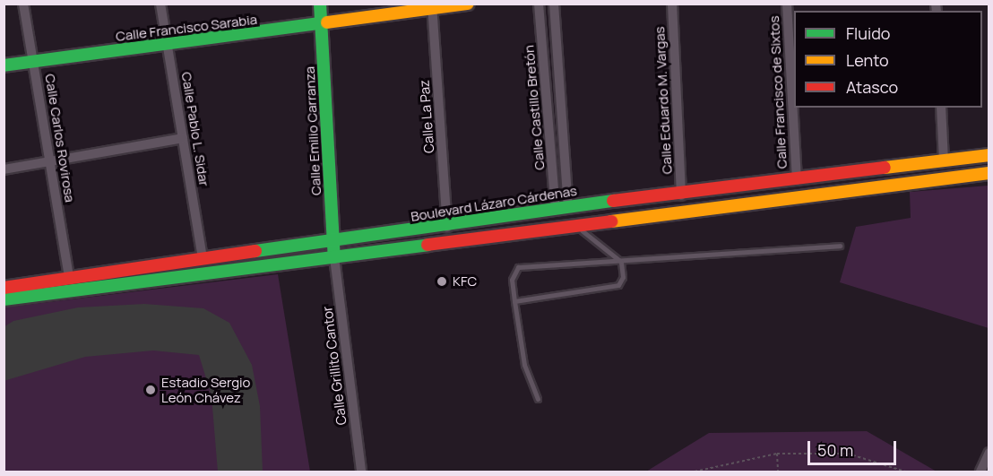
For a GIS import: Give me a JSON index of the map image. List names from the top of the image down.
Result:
{
  "streets": {
    "main road": ["Calle Francisco Sarabia", "Calle Emilio Carranza", "Boulevard Lázaro Cárdenas"],
    "street": [
      "Calle Francisco de Sixtos",
      "Calle Eduardo M. Vargas",
      "Calle Castillo Bretón",
      "Calle La Paz",
      "Calle Pablo L. Sidar",
      "Calle Carlos Rovirosa",
      "Calle Grillito Cantor"
    ]
  },
  "crossings": [
    ["Calle Francisco Sarabia", "Calle La Paz"],
    ["Calle Francisco Sarabia", "Calle Pablo L. Sidar"],
    ["Calle Francisco Sarabia", "Calle Emilio Carranza"],
    ["Calle Francisco Sarabia", "Calle Carlos Rovirosa"],
    ["Calle Francisco de Sixtos", "Boulevard Lázaro Cárdenas"],
    ["Calle Eduardo M. Vargas", "Boulevard Lázaro Cárdenas"],
    ["Calle Castillo Bretón", "Boulevard Lázaro Cárdenas"],
    ["Calle La Paz", "Boulevard Lázaro Cárdenas"],
    ["Calle Pablo L. Sidar", "Boulevard Lázaro Cárdenas"],
    ["Calle Emilio Carranza", "Boulevard Lázaro Cárdenas"],
    ["Calle Emilio Carranza", "Calle Grillito Cantor"],
    ["Calle Carlos Rovirosa", "Boulevard Lázaro Cárdenas"]
  ],
  "places": ["KFC", "Estadio Sergio León Chávez"],
  "legend": ["Fluido", "Lento", "Atasco"],
  "scale_bar": "50 m"
}
